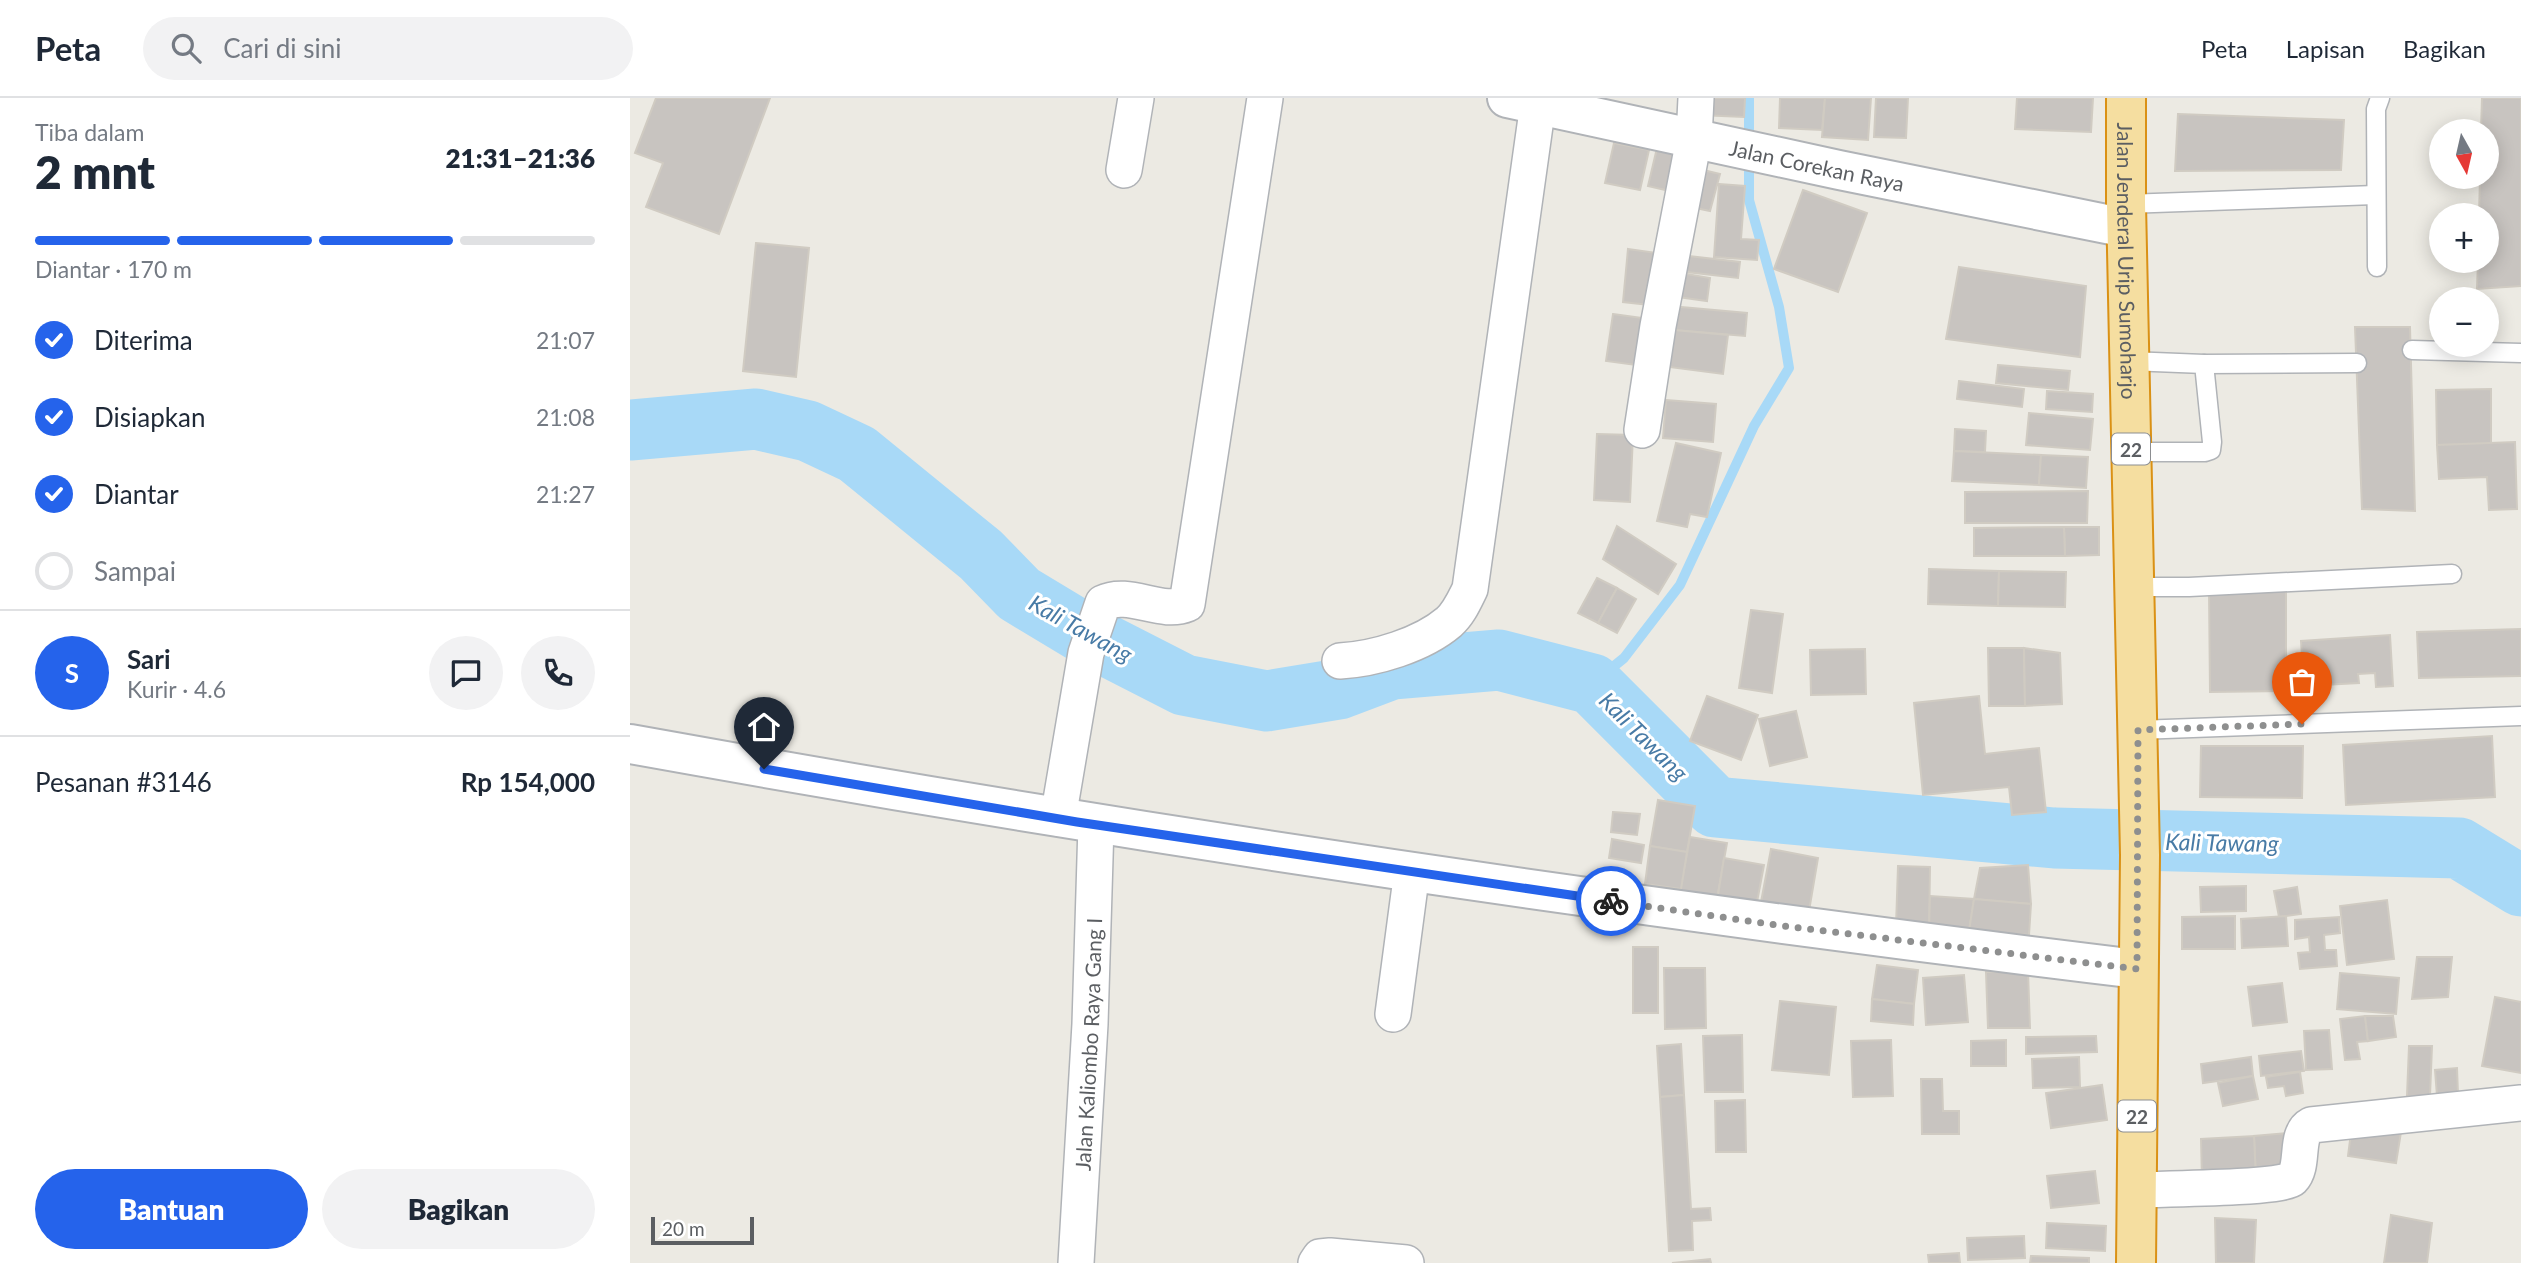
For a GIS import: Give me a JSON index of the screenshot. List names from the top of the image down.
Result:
{
  "streets": {
    "highway": ["Jalan Jenderal Urip Sumoharjo", "22"],
    "street": ["Jalan Corekan Raya", "Jalan Kaliombo Raya Gang I"]
  },
  "crossings": [
    ["Jalan Corekan Raya", "Jalan Jenderal Urip Sumoharjo"]
  ],
  "water": ["Kali Tawang"],
  "scale_bar": "20 m",
  "north": "bottom",
  "page": {
    "header": "Peta",
    "search": "Cari di sini",
    "nav": ["Peta", "Lapisan", "Bagikan"],
    "heading": ["2 mnt", "Tiba dalam", "21:31–21:36"],
    "panel": [
      "Sari",
      "Kurir · 4.6",
      "Pesanan #3146",
      "Rp 154,000"
    ],
    "map_buttons": ["+", "−"],
    "bar": "Diantar · 170 m",
    "list": [
      ["Diterima", "21:07"],
      ["Disiapkan", "21:08"],
      ["Diantar", "21:27"],
      "Sampai"
    ],
    "round": "S",
    "buttons": ["Bantuan", "Bagikan"],
    "scale": "20 m"
  }
}
